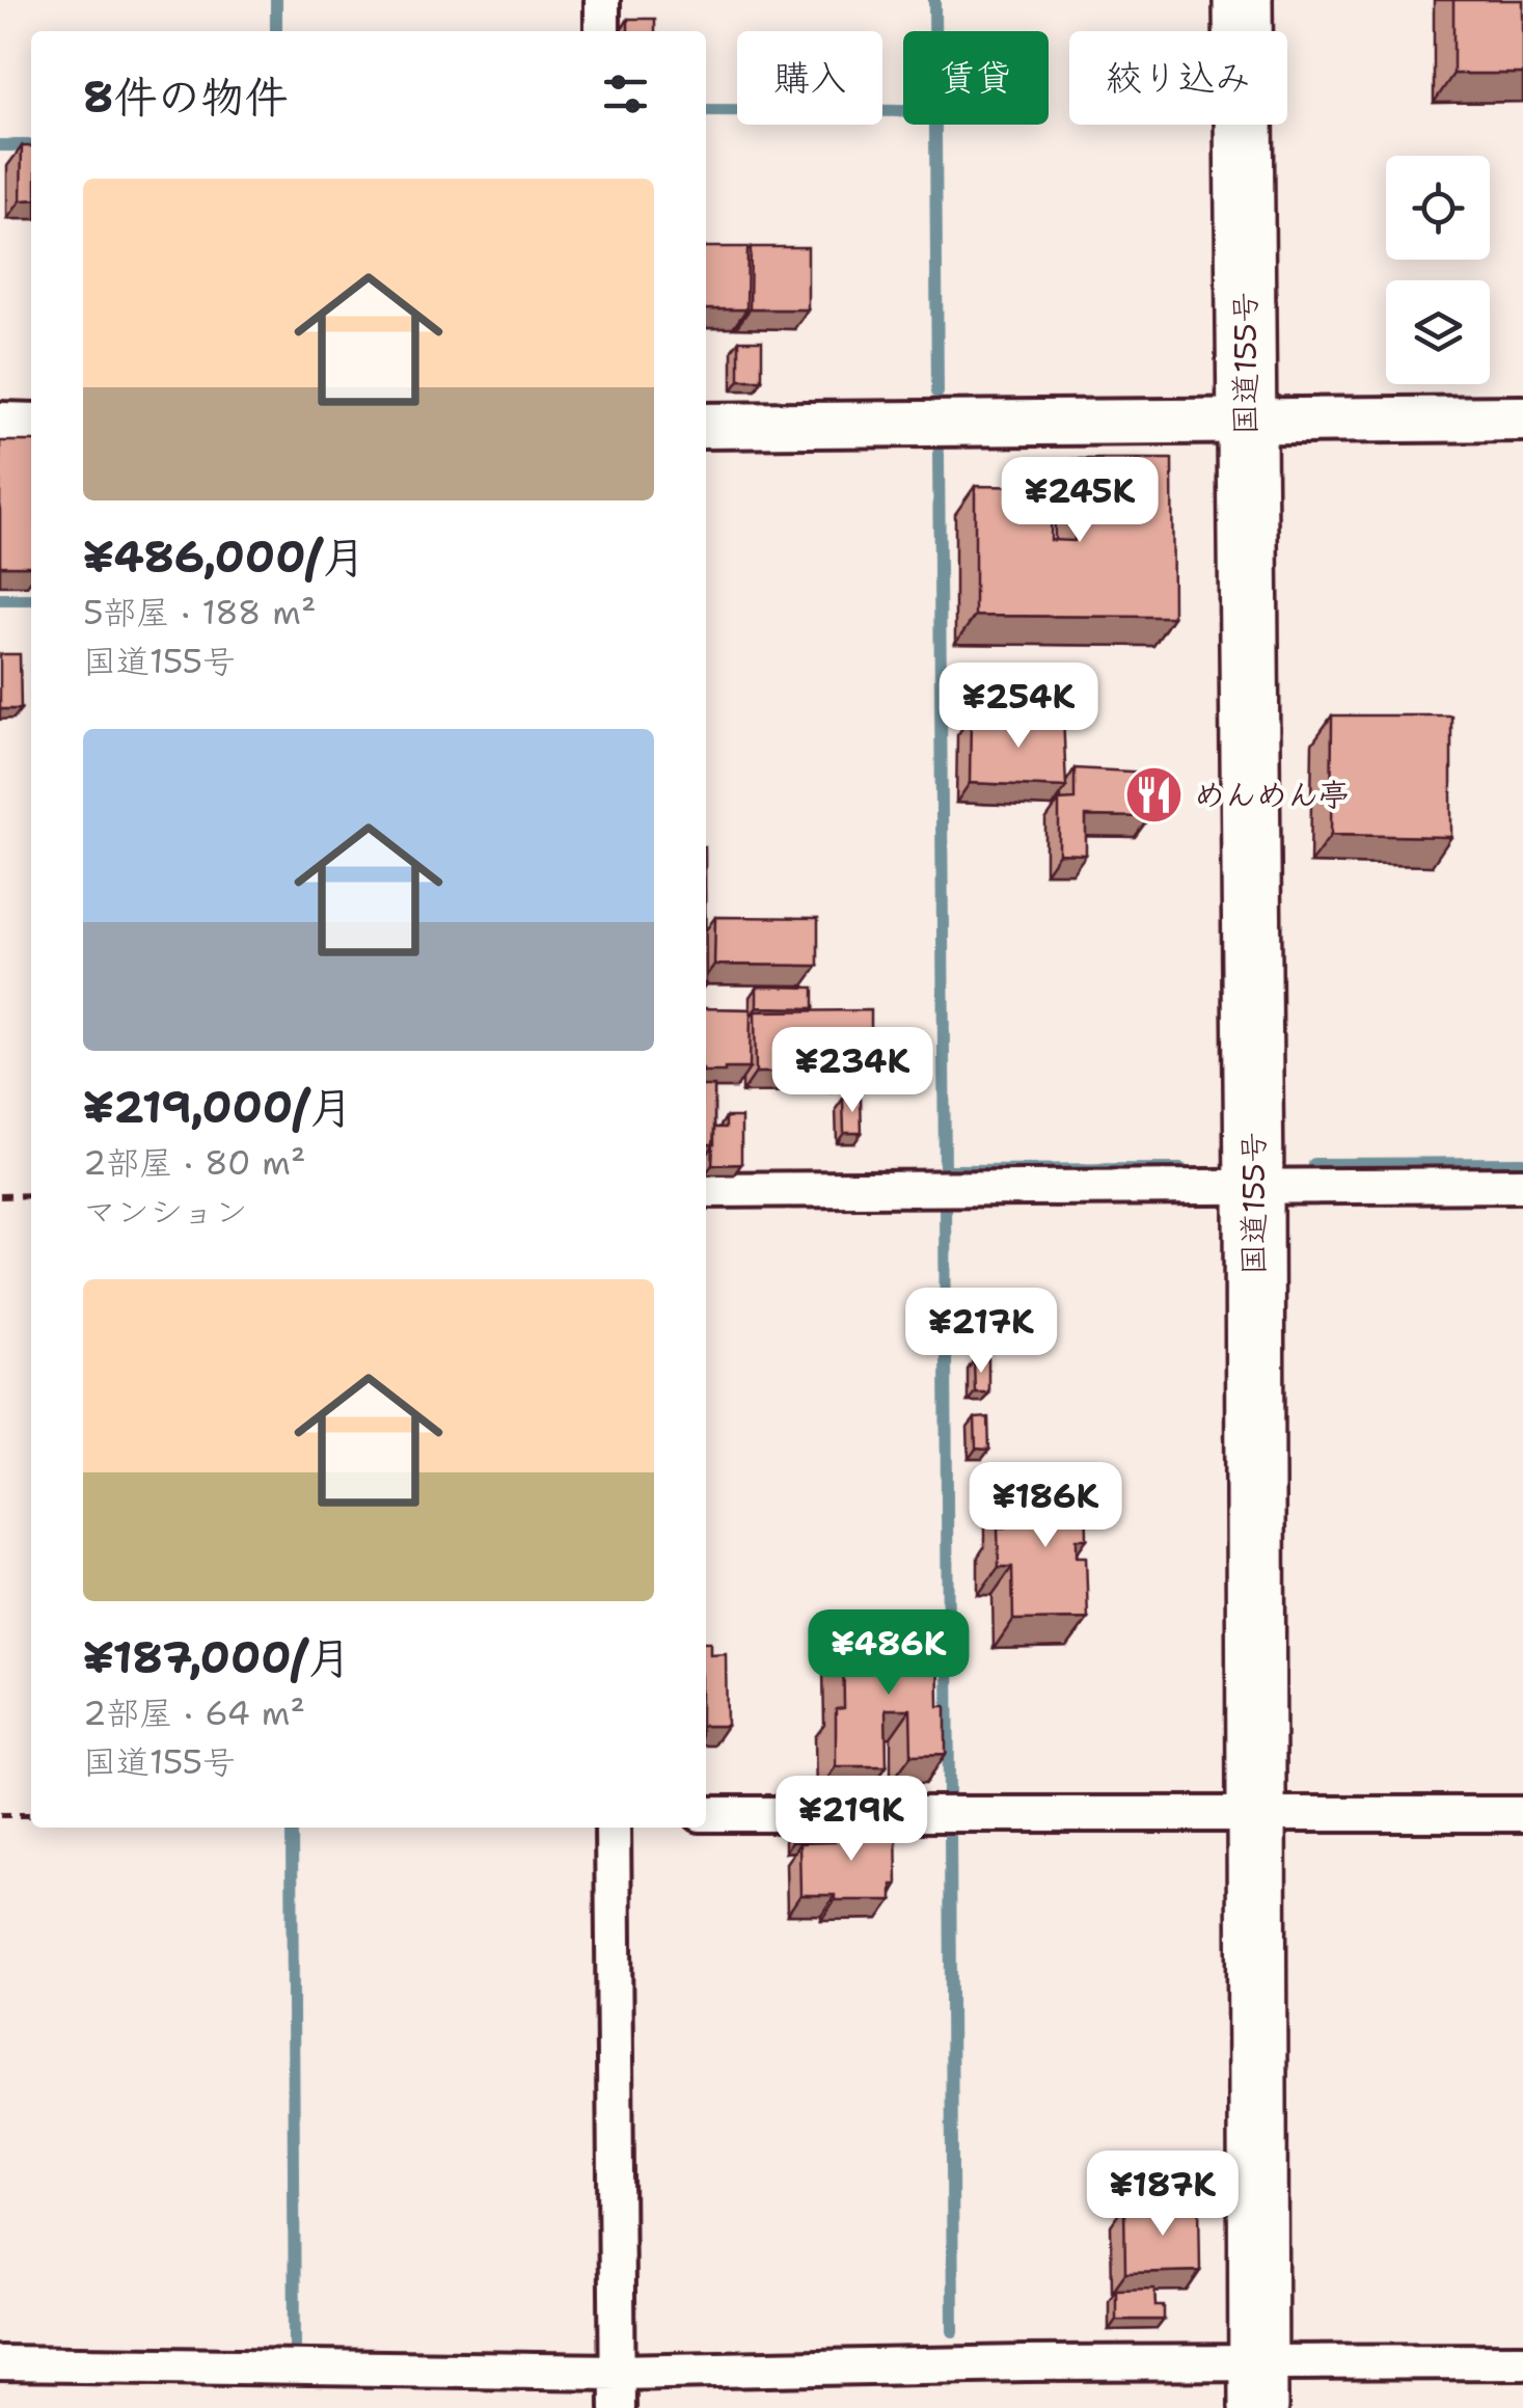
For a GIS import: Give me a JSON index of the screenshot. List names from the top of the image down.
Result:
{
  "streets": {
    "highway": ["国道155号"]
  },
  "places": {
    "restaurant": ["めんめん亭"]
  },
  "page": {
    "chip": ["購入", "賃貸", "絞り込み"],
    "heading": "8件の物件",
    "list": [
      {
        "name": "¥486,000/月",
        "note": "5部屋 · 188 m² · 国道155号"
      },
      {
        "name": "¥219,000/月",
        "note": "2部屋 · 80 m² · マンション"
      },
      {
        "name": "¥187,000/月",
        "note": "2部屋 · 64 m² · 国道155号"
      }
    ],
    "price": [
      "¥245K",
      "¥254K",
      "¥234K",
      "¥217K",
      "¥186K",
      "¥486K",
      "¥219K",
      "¥187K"
    ]
  }
}
